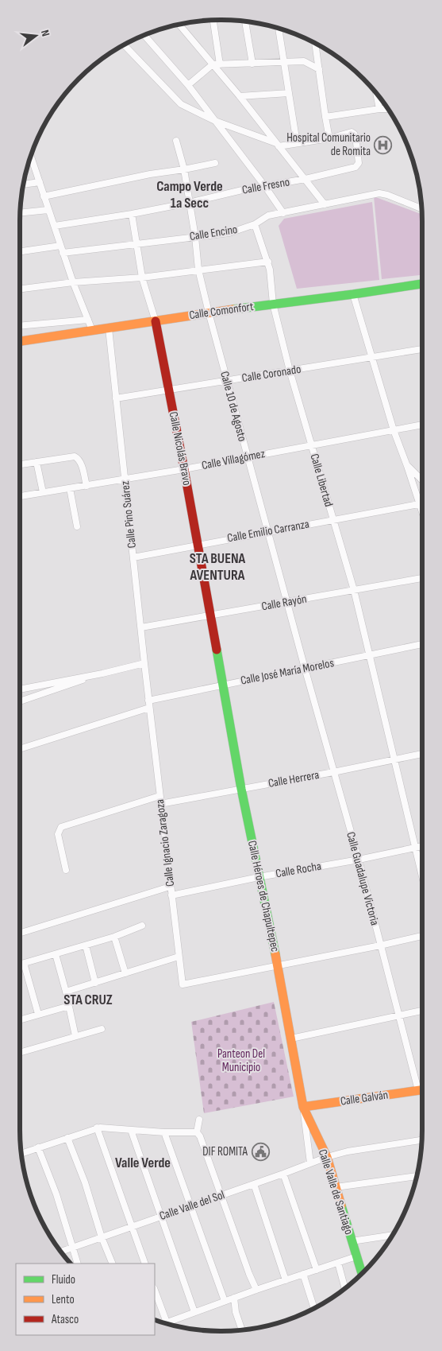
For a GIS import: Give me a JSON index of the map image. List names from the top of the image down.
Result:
{
  "streets": {
    "street": [
      "Calle Fresno",
      "Calle Encino",
      "Calle Comonfort",
      "Calle Coronado",
      "Calle 10 de Agosto",
      "Calle Nicolás Bravo",
      "Calle Villagómez",
      "Calle Libertad",
      "Calle Pino Suárez",
      "Calle Emilio Carranza",
      "Calle Rayón",
      "Calle José María Morelos",
      "Calle Herrera",
      "Calle Ignacio Zaragoza",
      "Calle Rocha",
      "Calle Guadalupe Victoria",
      "Calle Héroes de Chapultepec",
      "Calle Galván",
      "Calle Valle de Santiago",
      "Calle Valle del Sol"
    ]
  },
  "crossings": [
    ["Calle Fresno", "Calle 10 de Agosto"],
    ["Calle Fresno", "Calle Nicolás Bravo"],
    ["Calle Encino", "Calle 10 de Agosto"],
    ["Calle Encino", "Calle Nicolás Bravo"],
    ["Calle Encino", "Calle Libertad"],
    ["Calle Comonfort", "Calle 10 de Agosto"],
    ["Calle Comonfort", "Calle Nicolás Bravo"],
    ["Calle Comonfort", "Calle Libertad"],
    ["Calle Comonfort", "Calle Pino Suárez"],
    ["Calle Coronado", "Calle 10 de Agosto"],
    ["Calle Coronado", "Calle Nicolás Bravo"],
    ["Calle Coronado", "Calle Libertad"],
    ["Calle Coronado", "Calle Pino Suárez"],
    ["Calle 10 de Agosto", "Calle Villagómez"],
    ["Calle 10 de Agosto", "Calle Emilio Carranza"],
    ["Calle 10 de Agosto", "Calle Rayón"],
    ["Calle 10 de Agosto", "Calle José María Morelos"],
    ["Calle 10 de Agosto", "Calle Guadalupe Victoria"],
    ["Calle Nicolás Bravo", "Calle Villagómez"],
    ["Calle Nicolás Bravo", "Calle Emilio Carranza"],
    ["Calle Nicolás Bravo", "Calle Rayón"],
    ["Calle Nicolás Bravo", "Calle José María Morelos"],
    ["Calle Nicolás Bravo", "Calle Héroes de Chapultepec"],
    ["Calle Villagómez", "Calle Libertad"],
    ["Calle Villagómez", "Calle Pino Suárez"],
    ["Calle Libertad", "Calle Emilio Carranza"],
    ["Calle Libertad", "Calle Rayón"],
    ["Calle Libertad", "Calle José María Morelos"],
    ["Calle Libertad", "Calle Herrera"],
    ["Calle Libertad", "Calle Rocha"],
    ["Calle Pino Suárez", "Calle Emilio Carranza"],
    ["Calle Pino Suárez", "Calle Rayón"],
    ["Calle Pino Suárez", "Calle José María Morelos"],
    ["Calle Pino Suárez", "Calle Ignacio Zaragoza"],
    ["Calle José María Morelos", "Calle Ignacio Zaragoza"],
    ["Calle José María Morelos", "Calle Guadalupe Victoria"],
    ["Calle José María Morelos", "Calle Héroes de Chapultepec"],
    ["Calle Herrera", "Calle Ignacio Zaragoza"],
    ["Calle Herrera", "Calle Guadalupe Victoria"],
    ["Calle Herrera", "Calle Héroes de Chapultepec"],
    ["Calle Ignacio Zaragoza", "Calle Rocha"],
    ["Calle Ignacio Zaragoza", "Calle Héroes de Chapultepec"],
    ["Calle Rocha", "Calle Guadalupe Victoria"],
    ["Calle Rocha", "Calle Héroes de Chapultepec"],
    ["Calle Guadalupe Victoria", "Calle Galván"],
    ["Calle Héroes de Chapultepec", "Calle Galván"],
    ["Calle Héroes de Chapultepec", "Calle Valle de Santiago"],
    ["Calle Galván", "Calle Valle de Santiago"],
    ["Calle Valle de Santiago", "Calle Valle del Sol"]
  ],
  "districts": [
    "Campo Verde 1a Secc",
    "STA BUENA AVENTURA",
    "STA CRUZ",
    "Valle Verde"
  ],
  "parks": ["Panteon Del Municipio"],
  "places": {
    "hospital": ["Hospital Comunitario de Romita"],
    "public building": ["DIF ROMITA"]
  },
  "legend": ["Fluido", "Lento", "Atasco"],
  "north": "right"
}
